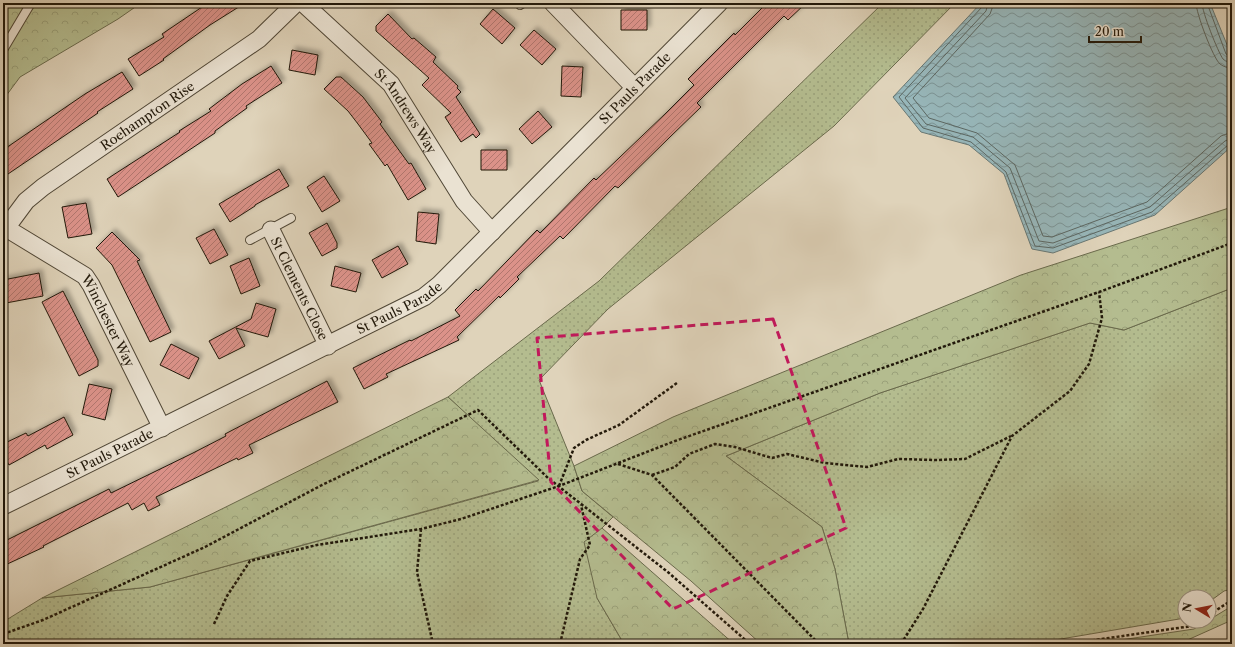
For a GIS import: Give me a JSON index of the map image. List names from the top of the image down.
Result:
{
  "streets": {
    "street": [
      "St Pauls Parade",
      "St Andrews Way",
      "Roehampton Rise",
      "St Clements Close",
      "Winchester Way"
    ]
  },
  "crossings": [
    ["St Pauls Parade", "St Andrews Way"],
    ["St Pauls Parade", "St Clements Close"],
    ["St Pauls Parade", "Winchester Way"],
    ["Roehampton Rise", "Winchester Way"]
  ],
  "scale_bar": "20 m",
  "north": "left"
}
